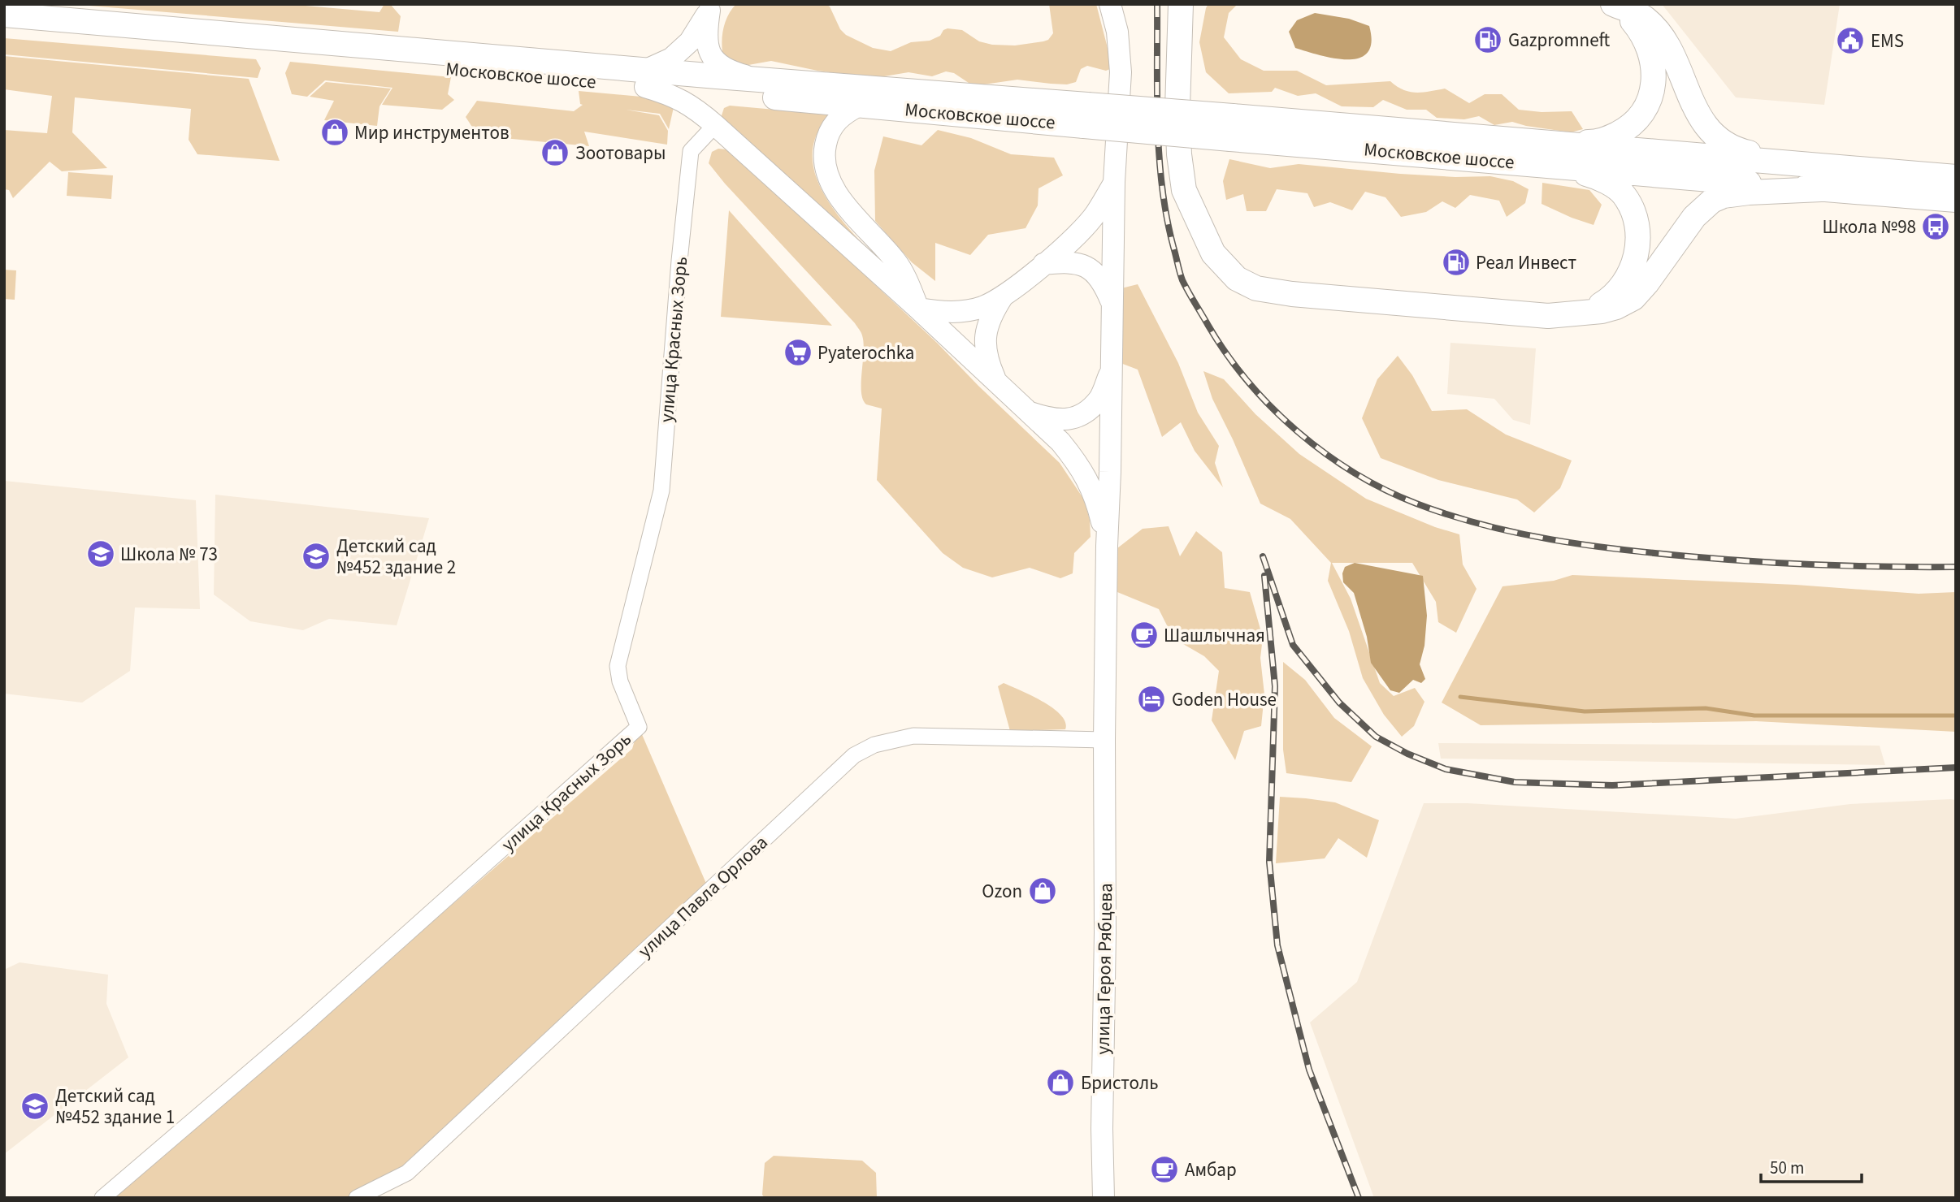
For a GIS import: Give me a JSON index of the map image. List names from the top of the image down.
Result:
{
  "streets": {
    "main road": ["Московское шоссе", "улица Героя Рябцева"],
    "street": ["улица Красных Зорь", "улица Павла Орлова"]
  },
  "crossings": [
    ["улица Павла Орлова", "улица Героя Рябцева"]
  ],
  "places": {
    "fuel station": ["Gazpromneft", "Реал Инвест"],
    "public building": ["EMS"],
    "shop": [
      "Мир инструментов",
      "Зоотовары",
      "Ozon",
      "Бристоль"
    ],
    "bus stop": ["Школа №98"],
    "supermarket": ["Pyaterochka"],
    "school or university": ["Школа № 73", "Детский сад №452 здание 2", "Детский сад №452 здание 1"],
    "cafe": ["Шашлычная", "Амбар"],
    "hotel": ["Goden House"]
  },
  "scale_bar": "50 m"
}
